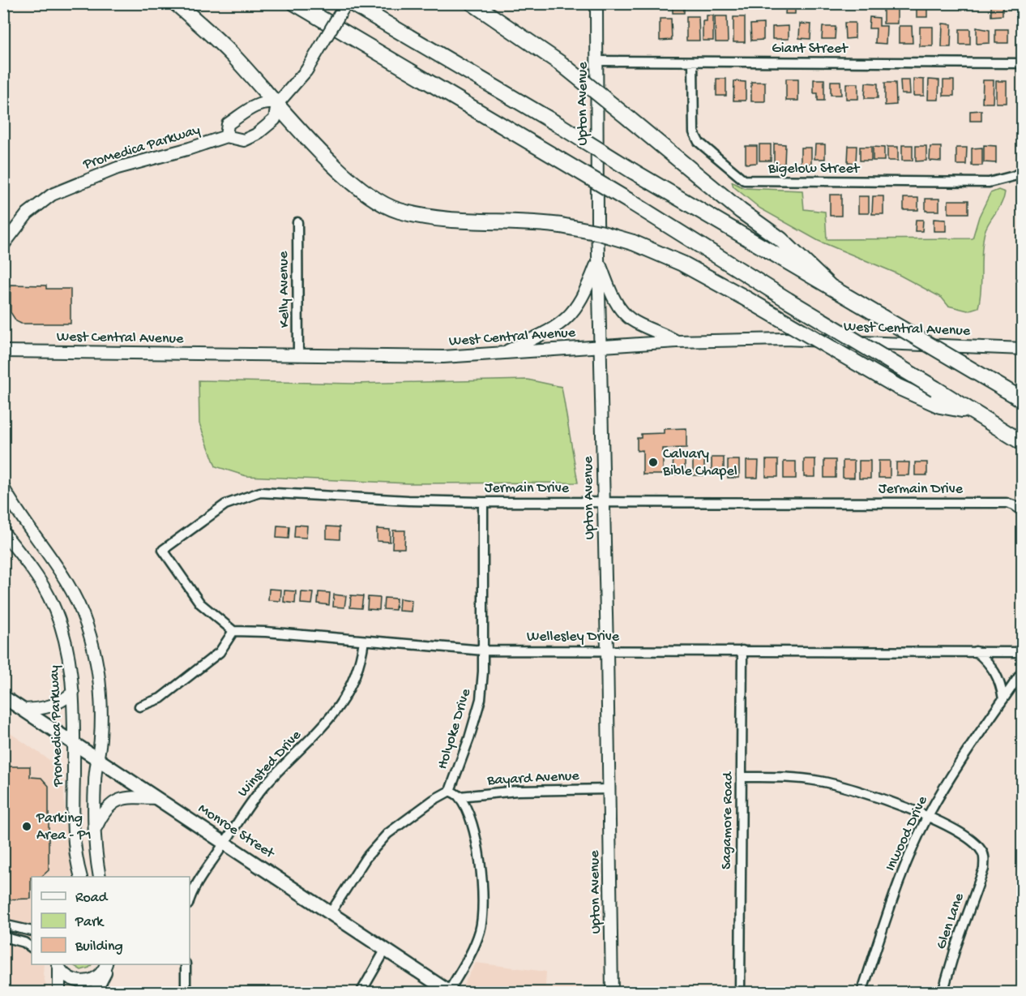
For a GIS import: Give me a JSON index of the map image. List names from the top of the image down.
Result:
{
  "streets": {
    "main road": [
      "Upton Avenue",
      "ProMedica Parkway",
      "West Central Avenue",
      "Monroe Street"
    ],
    "street": [
      "Giant Street",
      "Bigelow Street",
      "Kelly Avenue",
      "Jermain Drive",
      "Wellesley Drive",
      "Holyoke Drive",
      "Winsted Drive",
      "Bayard Avenue",
      "Sagamore Road",
      "Inwood Drive",
      "Glen Lane"
    ]
  },
  "crossings": [
    ["Giant Street", "Upton Avenue"],
    ["Giant Street", "Bigelow Street"],
    ["Upton Avenue", "West Central Avenue"],
    ["Upton Avenue", "Jermain Drive"],
    ["Upton Avenue", "Wellesley Drive"],
    ["Upton Avenue", "Bayard Avenue"],
    ["ProMedica Parkway", "Monroe Street"],
    ["Kelly Avenue", "West Central Avenue"],
    ["Jermain Drive", "Wellesley Drive"],
    ["Jermain Drive", "Holyoke Drive"],
    ["Wellesley Drive", "Holyoke Drive"],
    ["Wellesley Drive", "Winsted Drive"],
    ["Wellesley Drive", "Sagamore Road"],
    ["Holyoke Drive", "Monroe Street"],
    ["Winsted Drive", "Monroe Street"],
    ["Inwood Drive", "Glen Lane"]
  ],
  "places": ["Calvary Bible Chapel", "Parking Area - P1"],
  "legend": ["Road", "Park", "Building"]
}
